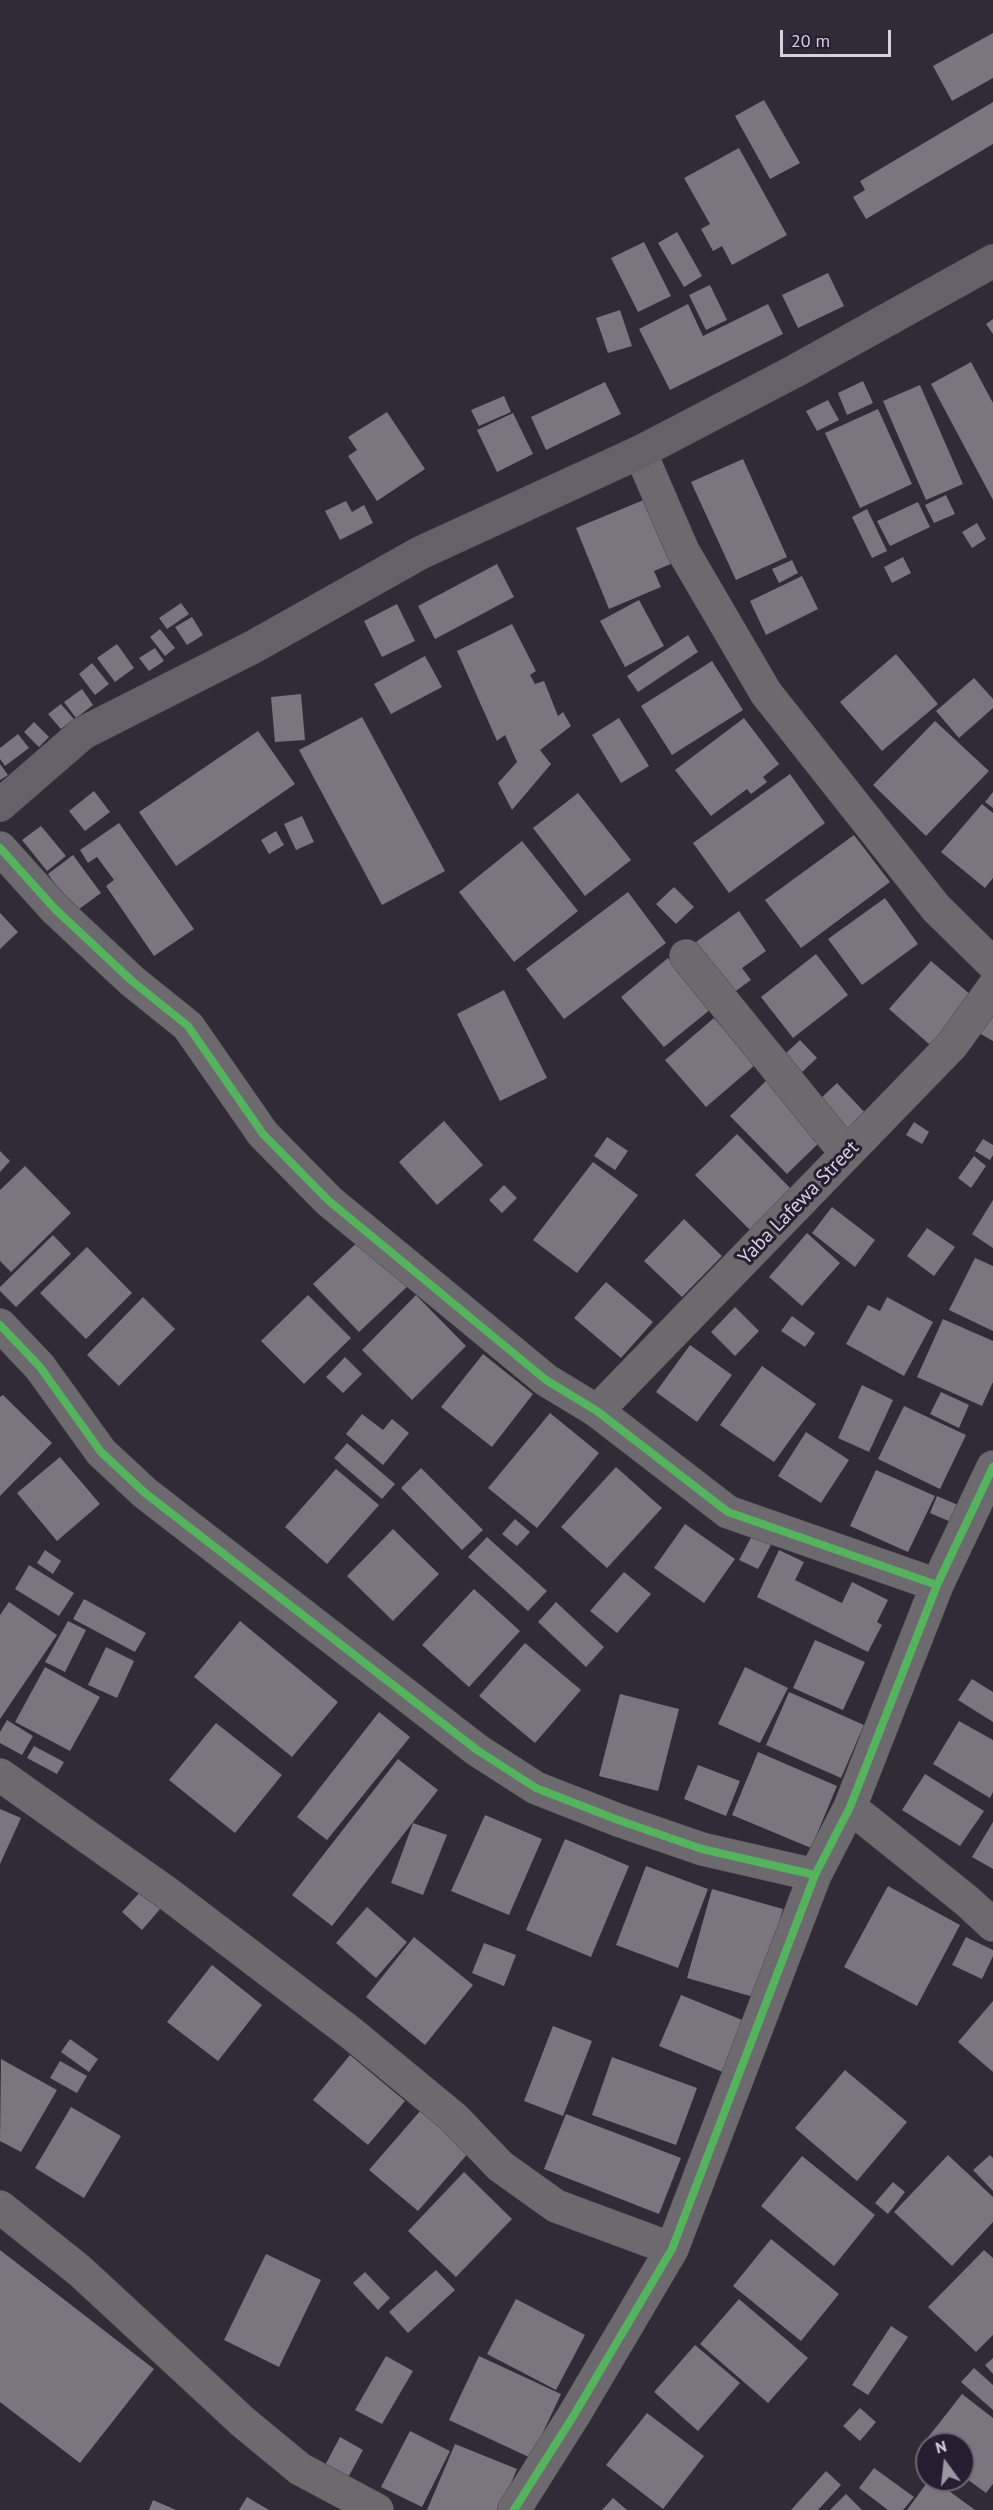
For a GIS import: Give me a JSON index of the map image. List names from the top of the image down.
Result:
{
  "streets": {
    "street": ["Yaba Lafewa Street"]
  },
  "scale_bar": "20 m",
  "north": "top"
}
